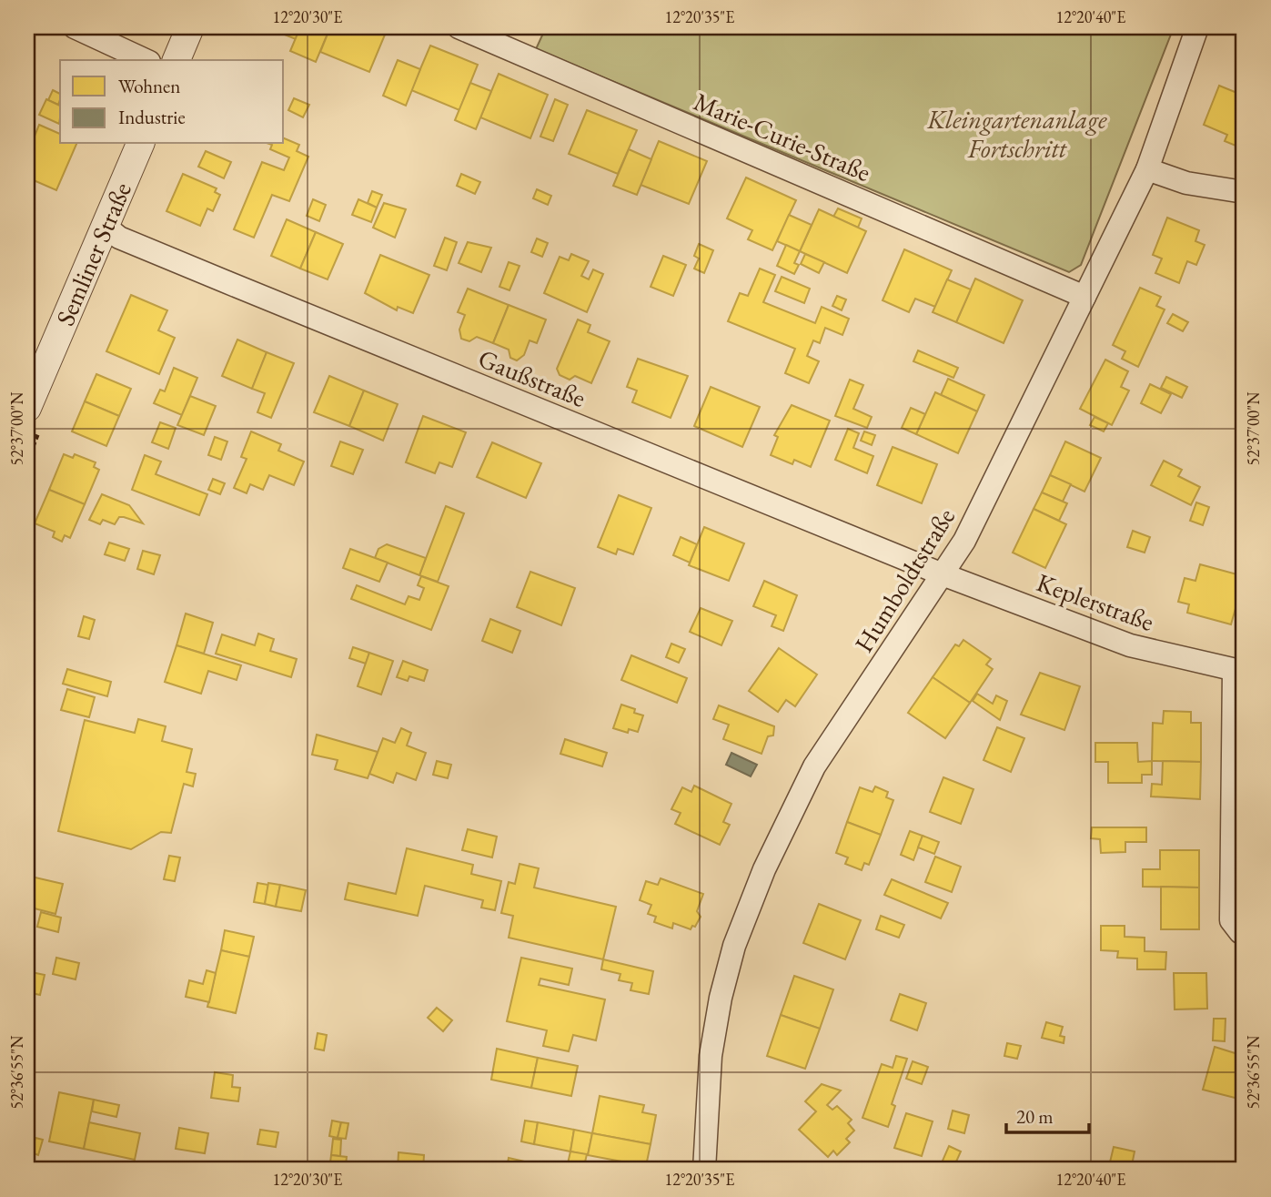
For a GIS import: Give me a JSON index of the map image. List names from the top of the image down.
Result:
{
  "streets": {
    "street": [
      "Marie-Curie-Straße",
      "Semliner Straße",
      "Gaußstraße",
      "Humboldtstraße",
      "Keplerstraße"
    ]
  },
  "crossings": [
    ["Marie-Curie-Straße", "Humboldtstraße"],
    ["Semliner Straße", "Gaußstraße"],
    ["Gaußstraße", "Humboldtstraße"],
    ["Gaußstraße", "Keplerstraße"],
    ["Humboldtstraße", "Keplerstraße"]
  ],
  "parks": ["Kleingartenanlage Fortschritt"],
  "legend": ["Wohnen", "Industrie"],
  "scale_bar": "20 m",
  "coordinates": [
    "12°20'30\"E",
    "12°20'35\"E",
    "12°20'40\"E",
    "52°37'00\"N",
    "52°36'55\"N"
  ]
}
